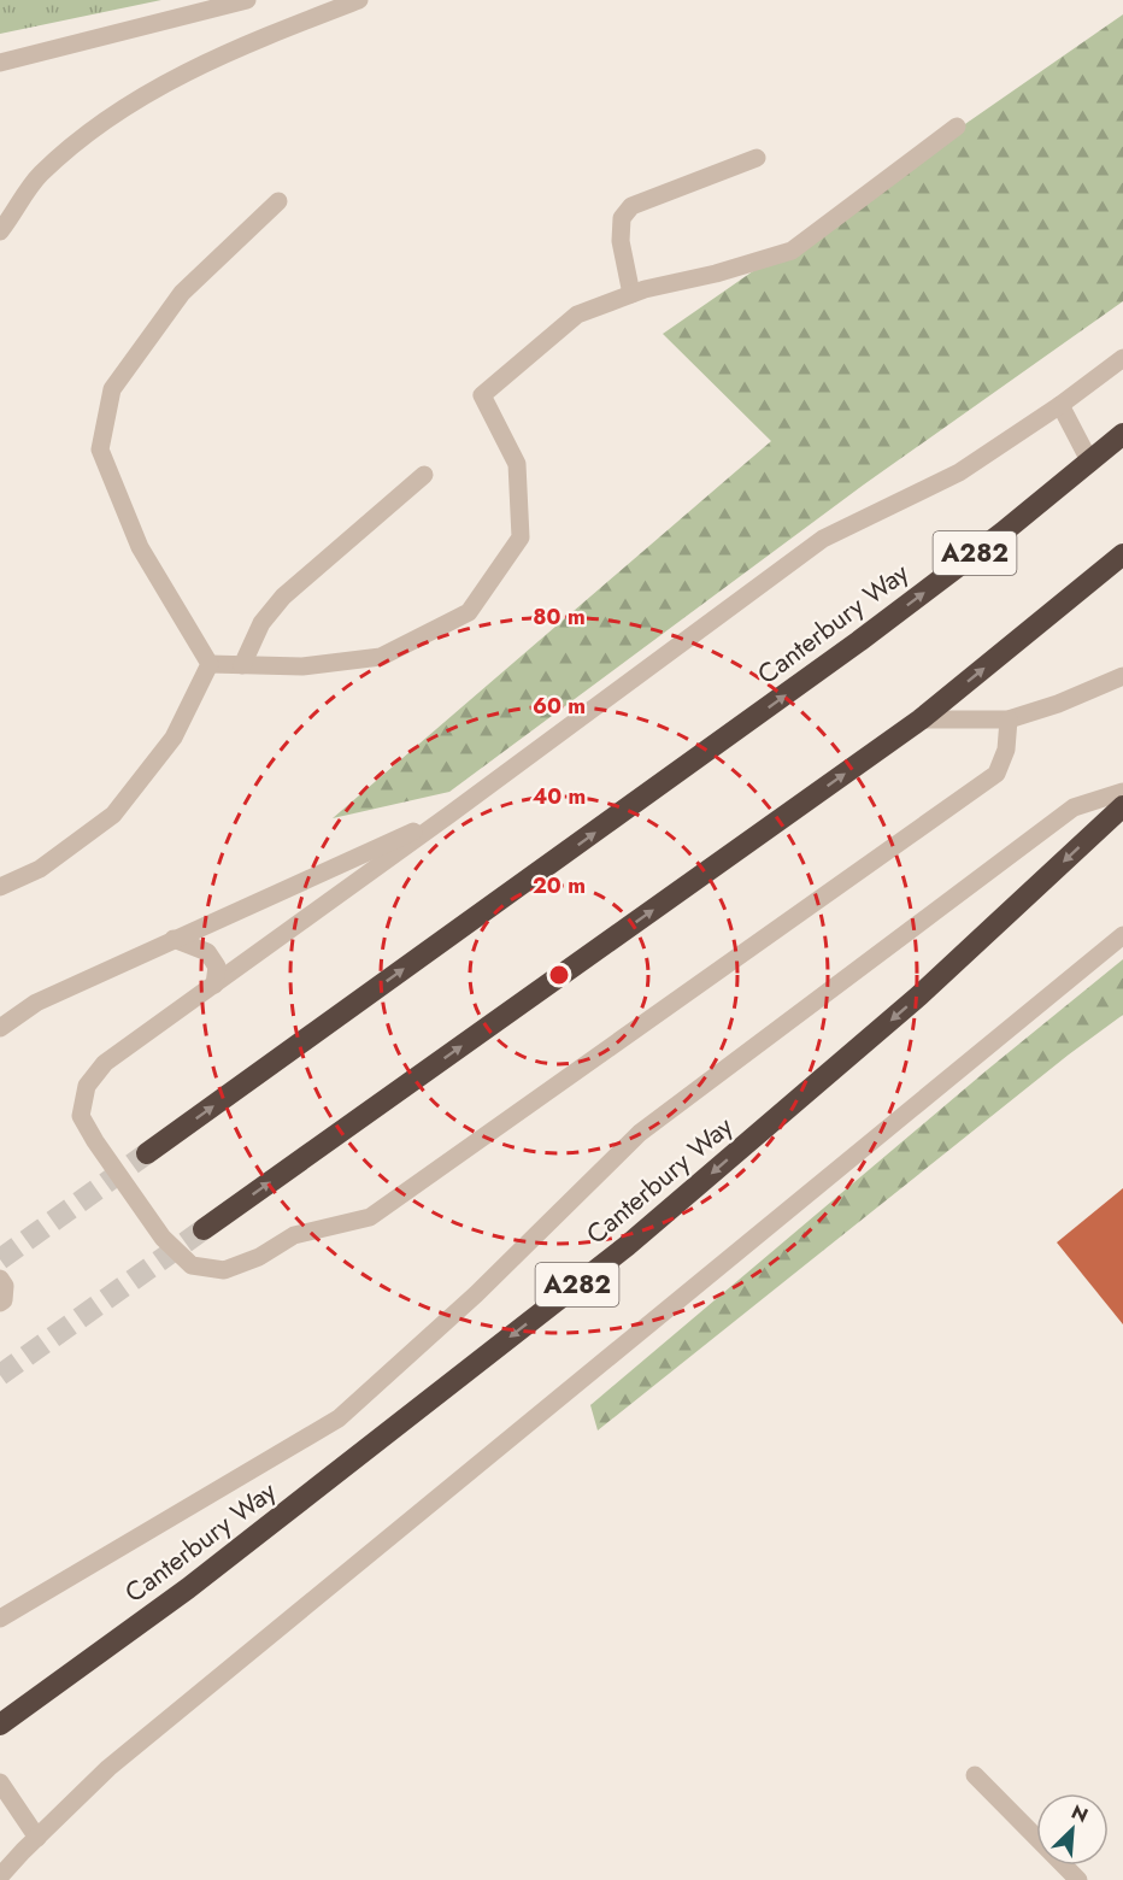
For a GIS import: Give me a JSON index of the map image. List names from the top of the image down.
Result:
{
  "streets": {
    "highway": ["A282", "Canterbury Way"]
  },
  "north": "top right",
  "rings": [
    "80 m",
    "60 m",
    "40 m",
    "20 m"
  ]
}
